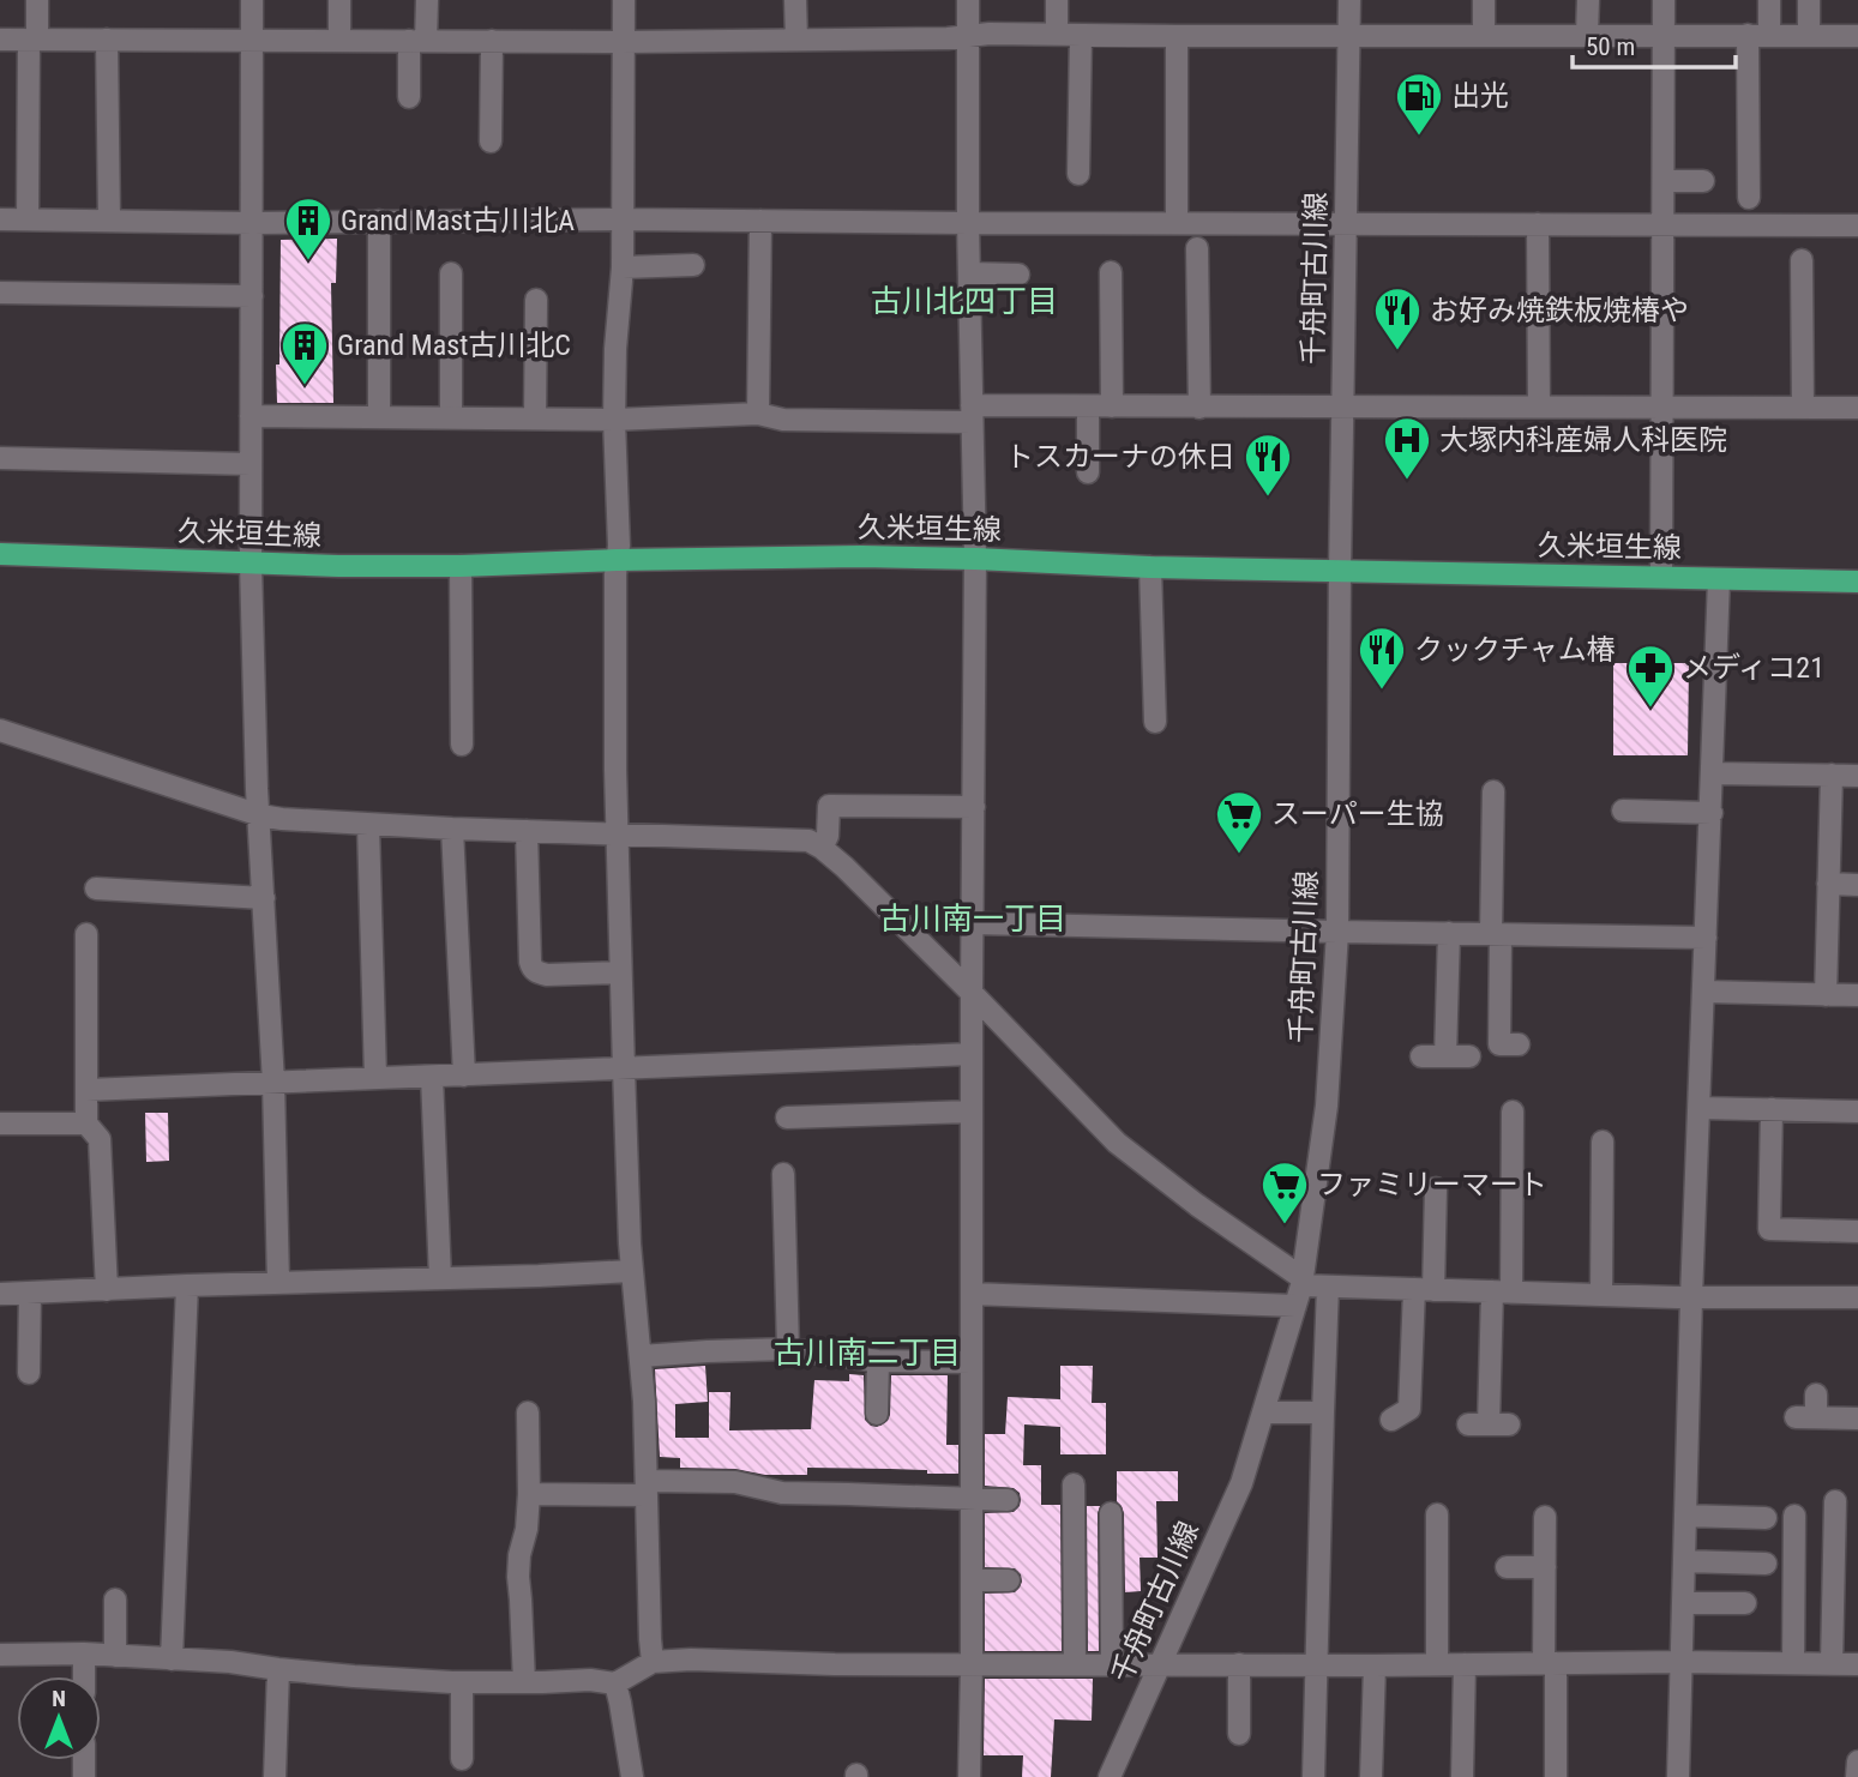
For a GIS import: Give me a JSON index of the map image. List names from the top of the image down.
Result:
{
  "streets": {
    "main road": ["久米垣生線"],
    "street": ["千舟町古川線"]
  },
  "crossings": [
    ["千舟町古川線", "久米垣生線"]
  ],
  "districts": ["古川北四丁目", "古川南一丁目", "古川南二丁目"],
  "places": {
    "fuel station": ["出光"],
    "building": ["Grand Mast古川北A", "Grand Mast古川北C"],
    "restaurant": ["お好み焼鉄板焼椿や", "トスカーナの休日", "クックチャム椿"],
    "hospital": ["大塚内科産婦人科医院"],
    "pharmacy": ["メディコ21"],
    "supermarket": ["スーパー生協", "ファミリーマート"]
  },
  "scale_bar": "50 m",
  "north": "top"
}
